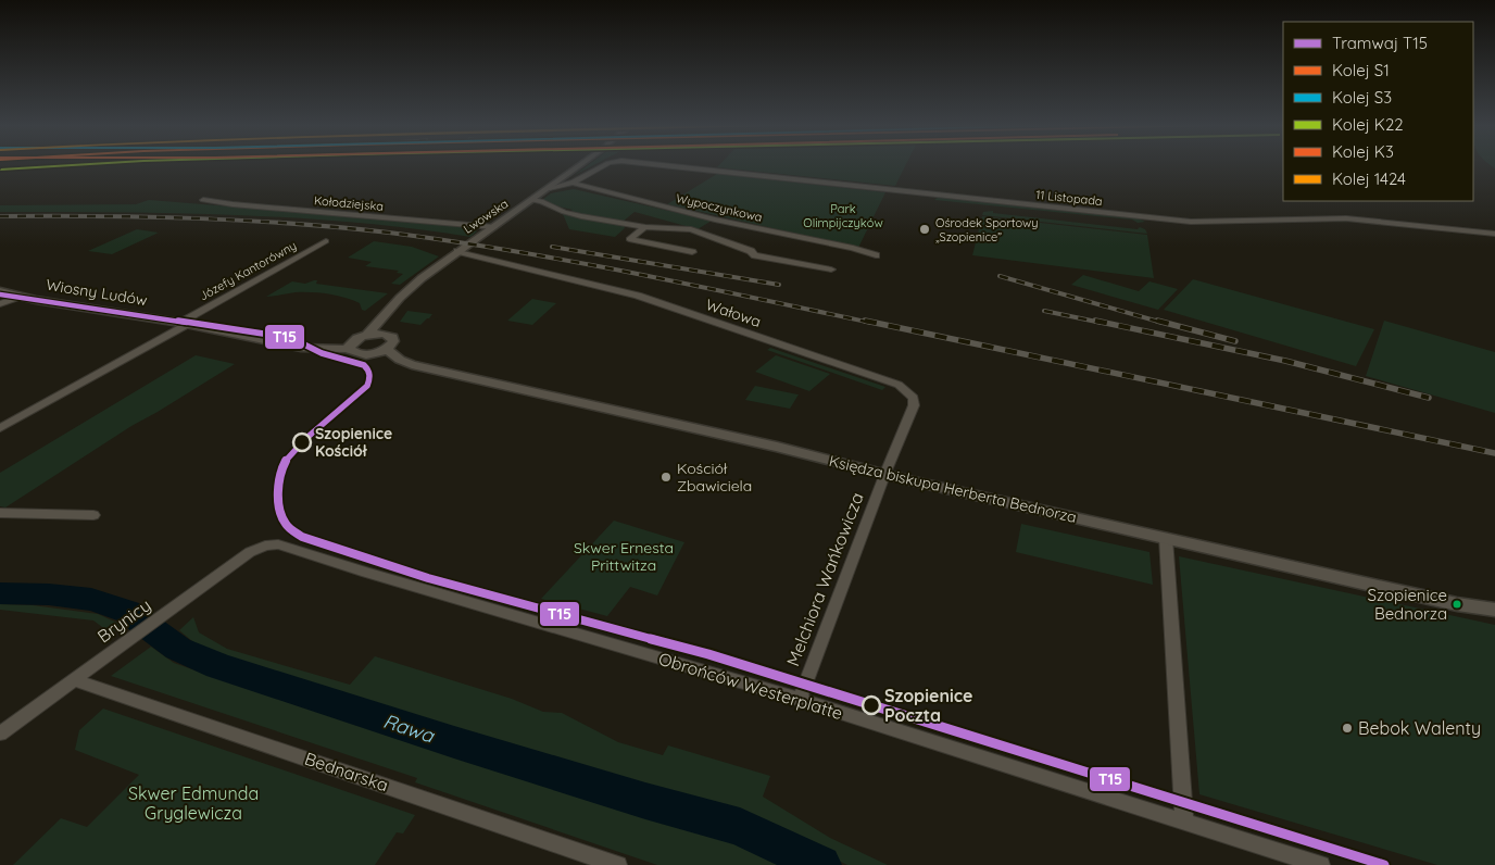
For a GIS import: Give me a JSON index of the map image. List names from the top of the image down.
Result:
{
  "streets": {
    "street": [
      "11 Listopada",
      "Kołodziejska",
      "Wypoczynkowa",
      "Lwowska",
      "Józefy Kantorówny",
      "Wiosny Ludów",
      "Wałowa",
      "Księdza biskupa Herberta Bednorza",
      "Melchiora Wańkowicza",
      "Brynicy",
      "Obrońców Westerplatte",
      "Bednarska"
    ]
  },
  "crossings": [
    ["11 Listopada", "Wypoczynkowa"],
    ["11 Listopada", "Lwowska"],
    ["Kołodziejska", "Lwowska"],
    ["Wypoczynkowa", "Lwowska"],
    ["Lwowska", "Wałowa"],
    ["Józefy Kantorówny", "Wiosny Ludów"],
    ["Wiosny Ludów", "Księdza biskupa Herberta Bednorza"],
    ["Wałowa", "Księdza biskupa Herberta Bednorza"],
    ["Wałowa", "Melchiora Wańkowicza"],
    ["Księdza biskupa Herberta Bednorza", "Melchiora Wańkowicza"],
    ["Melchiora Wańkowicza", "Obrońców Westerplatte"],
    ["Brynicy", "Obrońców Westerplatte"],
    ["Brynicy", "Bednarska"]
  ],
  "water": ["Rawa"],
  "parks": ["Park Olimpijczyków", "Skwer Ernesta Prittwitza", "Skwer Edmunda Gryglewicza"],
  "places": [
    "Ośrodek Sportowy „Szopienice”",
    "Szopienice Kościół",
    "Kościół Zbawiciela",
    "Szopienice Bednorza",
    "Szopienice Poczta",
    "Bebok Walenty"
  ],
  "lines": ["rail line K22", "tram line T15"],
  "legend": [
    "Tramwaj T15",
    "Kolej S1",
    "Kolej S3",
    "Kolej K22",
    "Kolej K3",
    "Kolej 1424"
  ]
}
